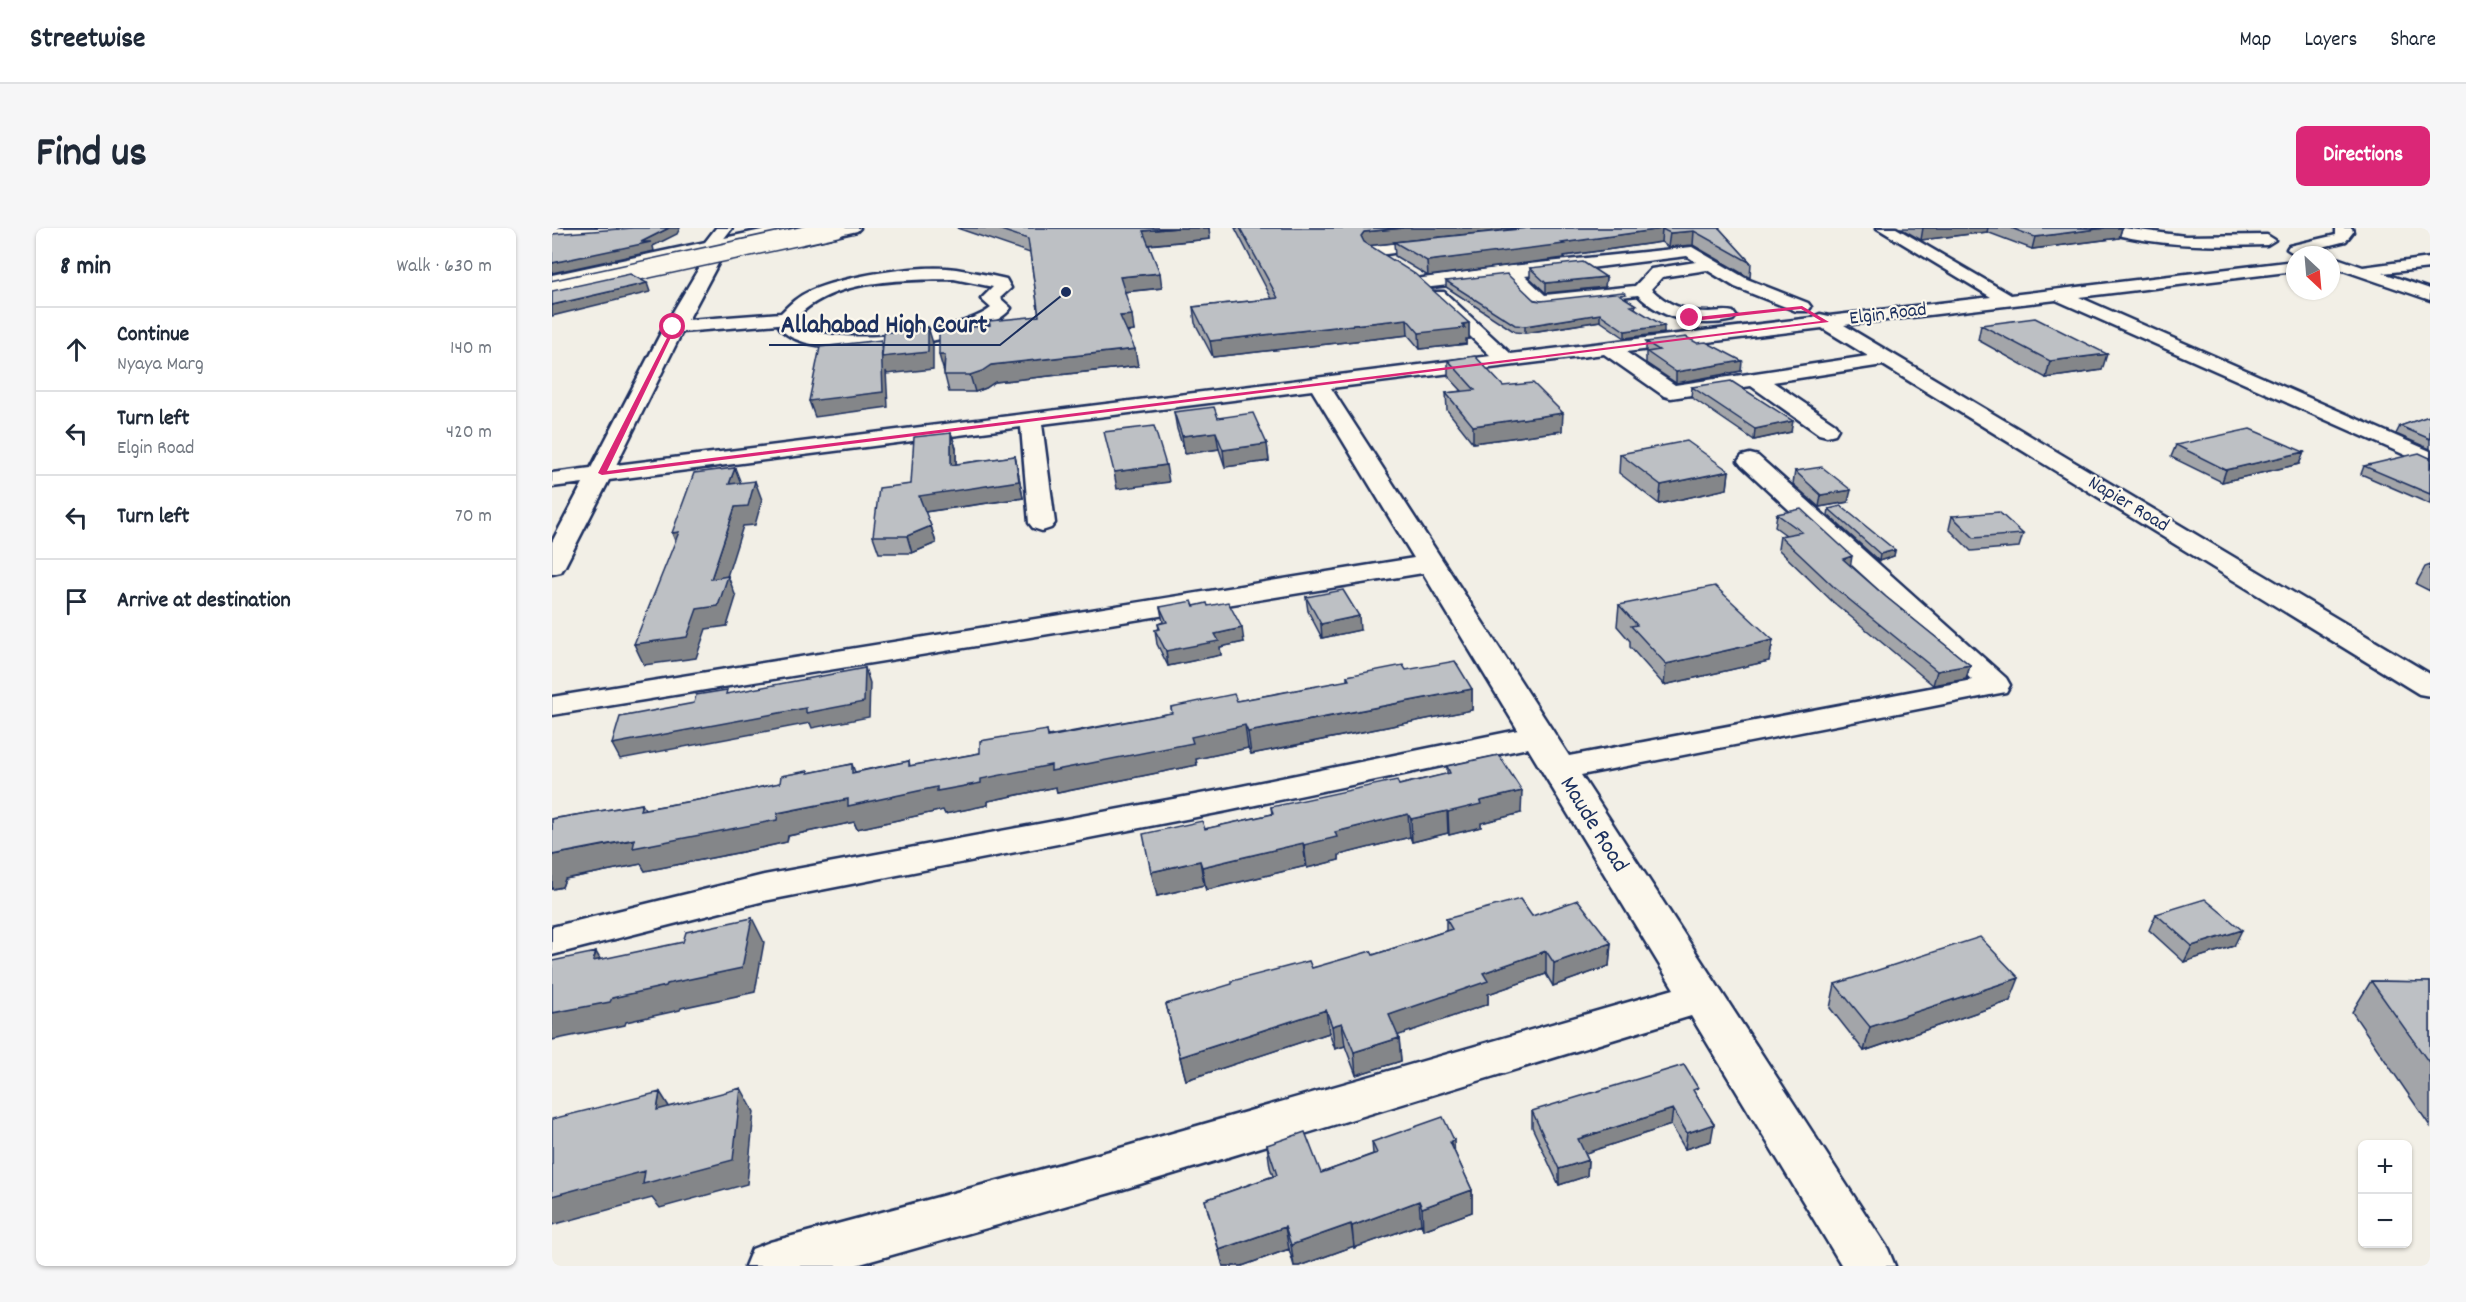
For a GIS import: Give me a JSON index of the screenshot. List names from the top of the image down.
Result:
{
  "streets": {
    "street": ["Elgin Road", "Napier Road", "Maude Road"]
  },
  "crossings": [
    ["Elgin Road", "Napier Road"],
    ["Elgin Road", "Maude Road"]
  ],
  "places": ["Allahabad High Court"],
  "north": "bottom right",
  "page": {
    "header": "Streetwise",
    "nav": ["Map", "Layers", "Share"],
    "title": "Find us",
    "buttons": "Directions",
    "heading": ["8 min", "Walk · 630 m"],
    "list": [
      ["Continue", "Nyaya Marg", "140 m"],
      ["Turn left", "Elgin Road", "420 m"],
      ["Turn left", "70 m"],
      "Arrive at destination"
    ],
    "map_buttons": ["+", "−"]
  }
}
